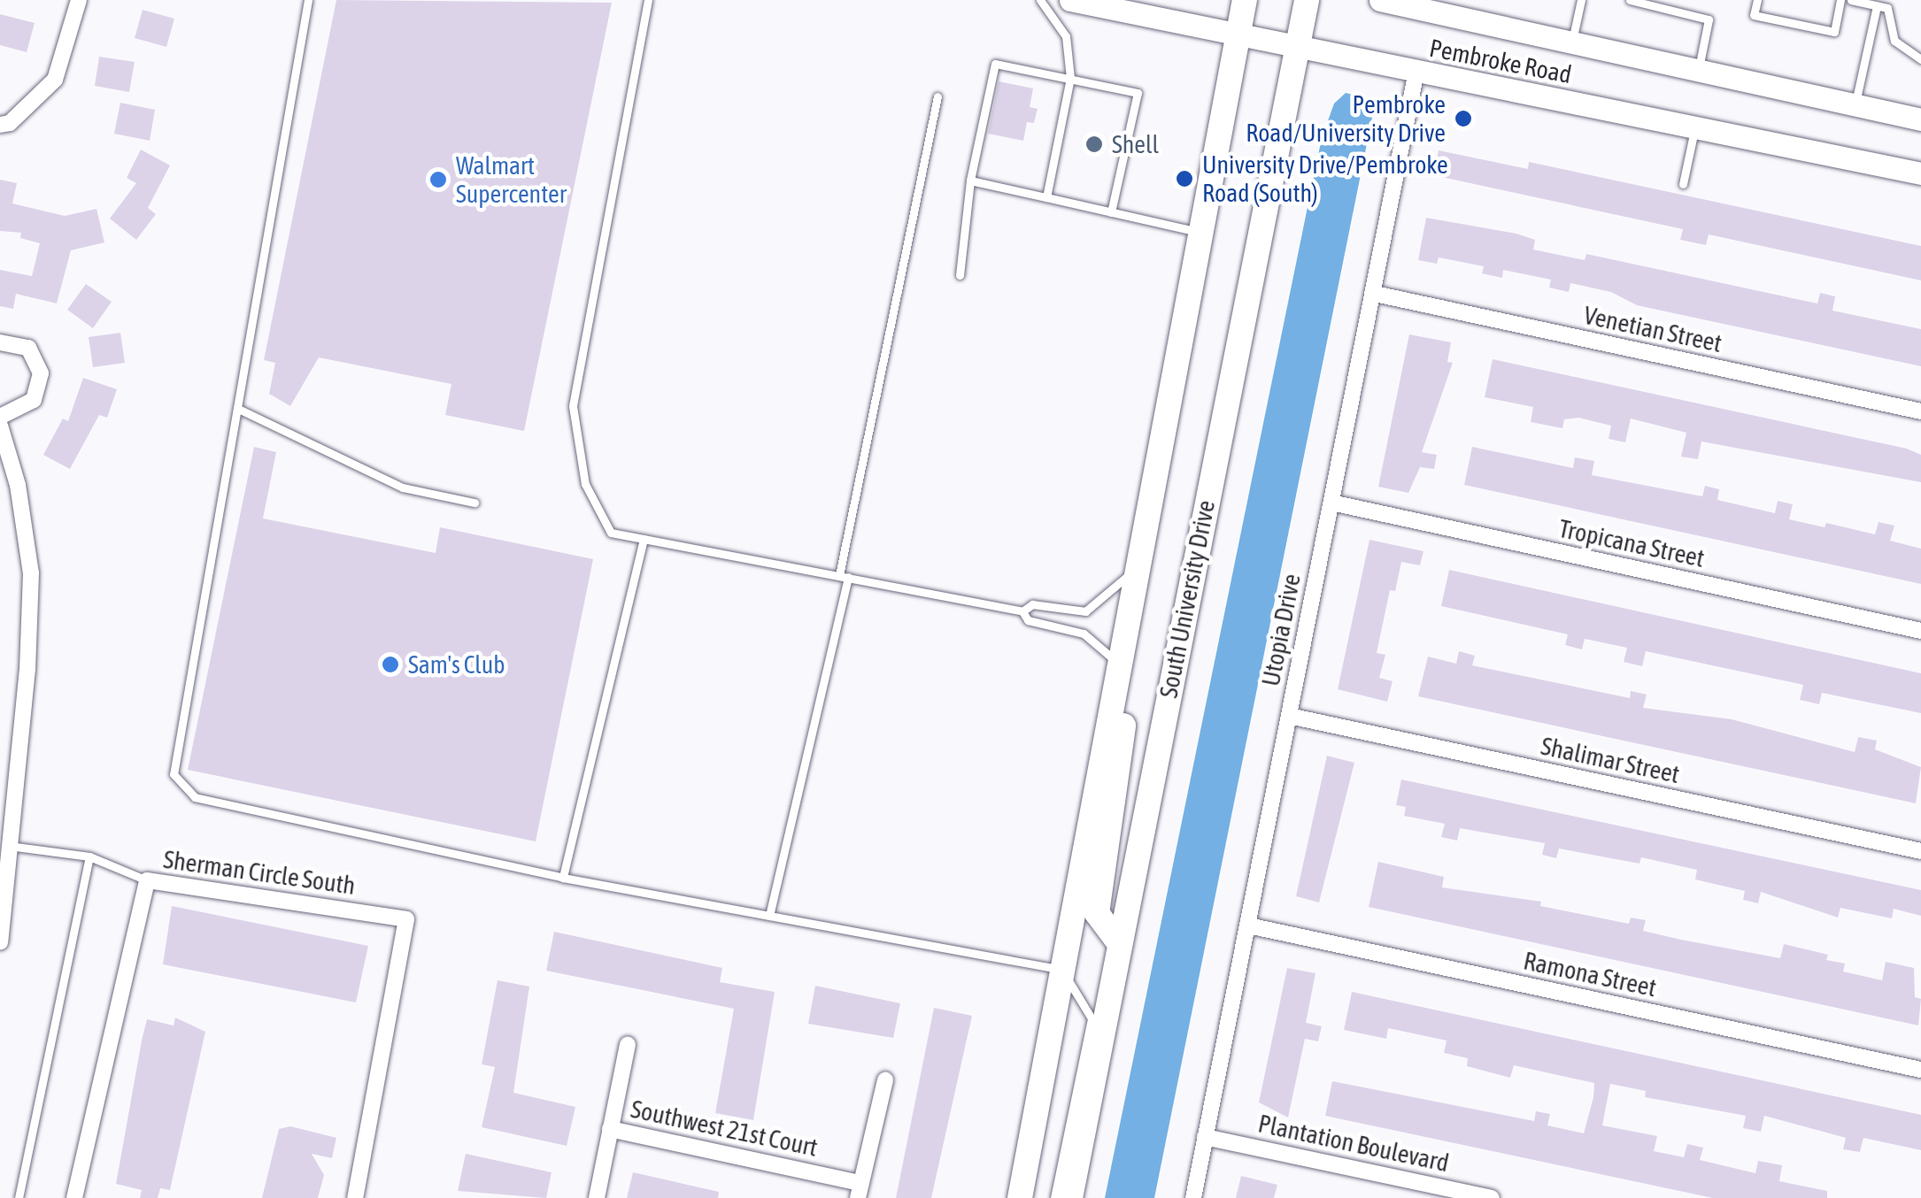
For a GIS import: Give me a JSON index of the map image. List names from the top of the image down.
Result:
{
  "streets": {
    "main road": ["Pembroke Road", "South University Drive"],
    "street": [
      "Venetian Street",
      "Tropicana Street",
      "Utopia Drive",
      "Shalimar Street",
      "Sherman Circle South",
      "Ramona Street",
      "Southwest 21st Court",
      "Plantation Boulevard"
    ]
  },
  "crossings": [
    ["Pembroke Road", "South University Drive"],
    ["Pembroke Road", "Utopia Drive"],
    ["Venetian Street", "Utopia Drive"],
    ["Tropicana Street", "Utopia Drive"],
    ["Utopia Drive", "Shalimar Street"],
    ["Utopia Drive", "Ramona Street"],
    ["Utopia Drive", "Plantation Boulevard"]
  ],
  "places": [
    "Pembroke Road/University Drive",
    "Shell",
    "University Drive/Pembroke Road (South)",
    "Walmart Supercenter",
    "Sam's Club"
  ]
}
